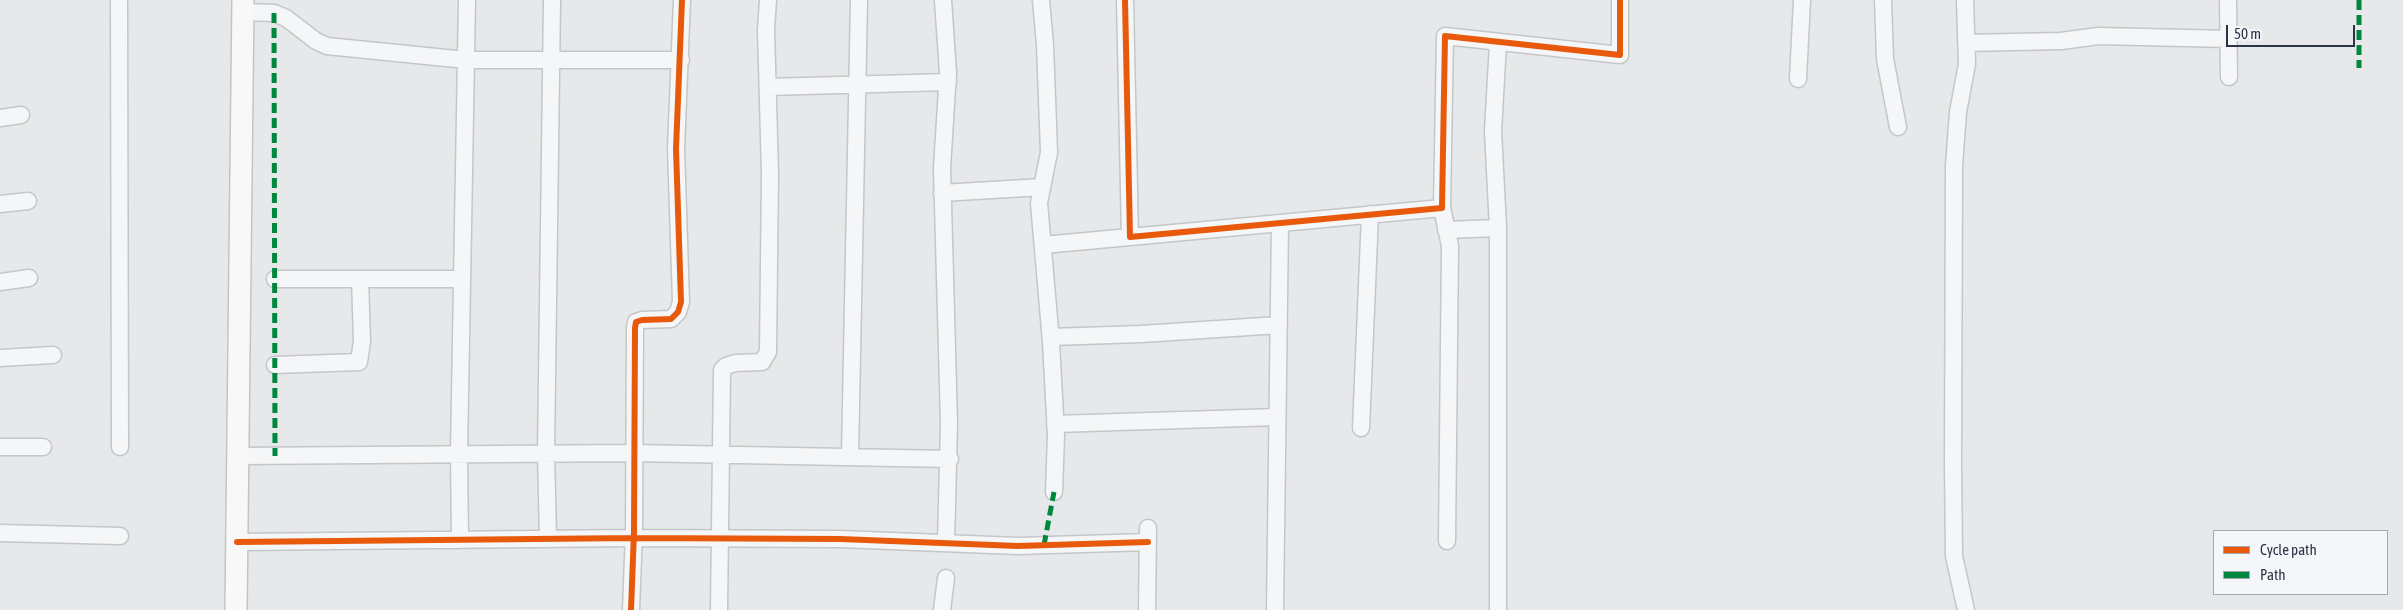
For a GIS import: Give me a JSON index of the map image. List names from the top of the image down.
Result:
{
  "legend": ["Cycle path", "Path"],
  "scale_bar": "50 m"
}
